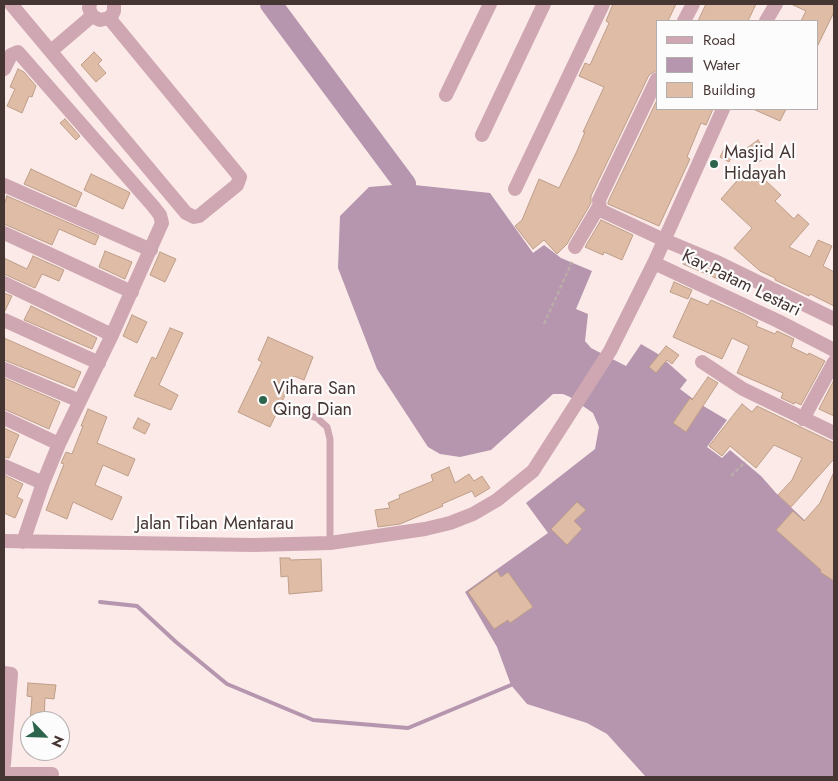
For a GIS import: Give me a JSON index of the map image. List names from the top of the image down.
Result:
{
  "streets": {
    "street": ["Kav.Patam Lestari", "Jalan Tiban Mentarau"]
  },
  "crossings": [
    ["Kav.Patam Lestari", "Jalan Tiban Mentarau"]
  ],
  "places": ["Masjid Al Hidayah", "Vihara San Qing Dian"],
  "legend": ["Road", "Water", "Building"],
  "north": "bottom right"
}
